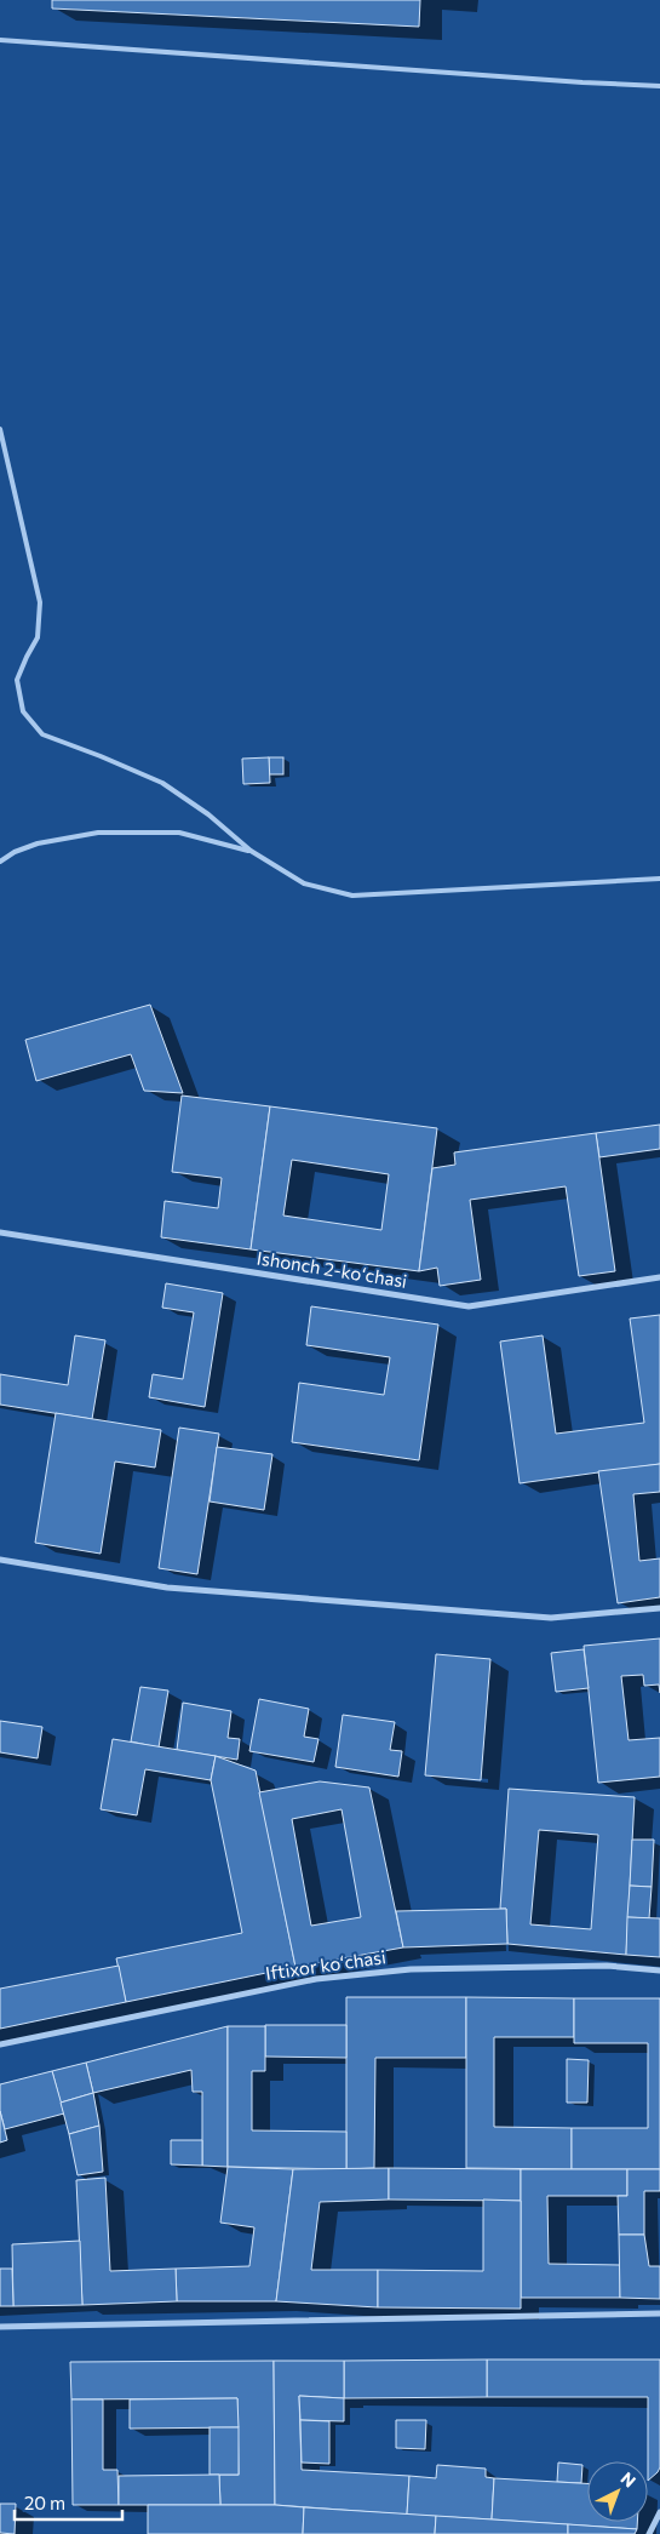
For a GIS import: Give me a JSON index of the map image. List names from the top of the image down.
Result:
{
  "streets": {
    "street": ["Ishonch 2-koʻchasi", "Iftixor koʻchasi"]
  },
  "scale_bar": "20 m",
  "north": "top right"
}
